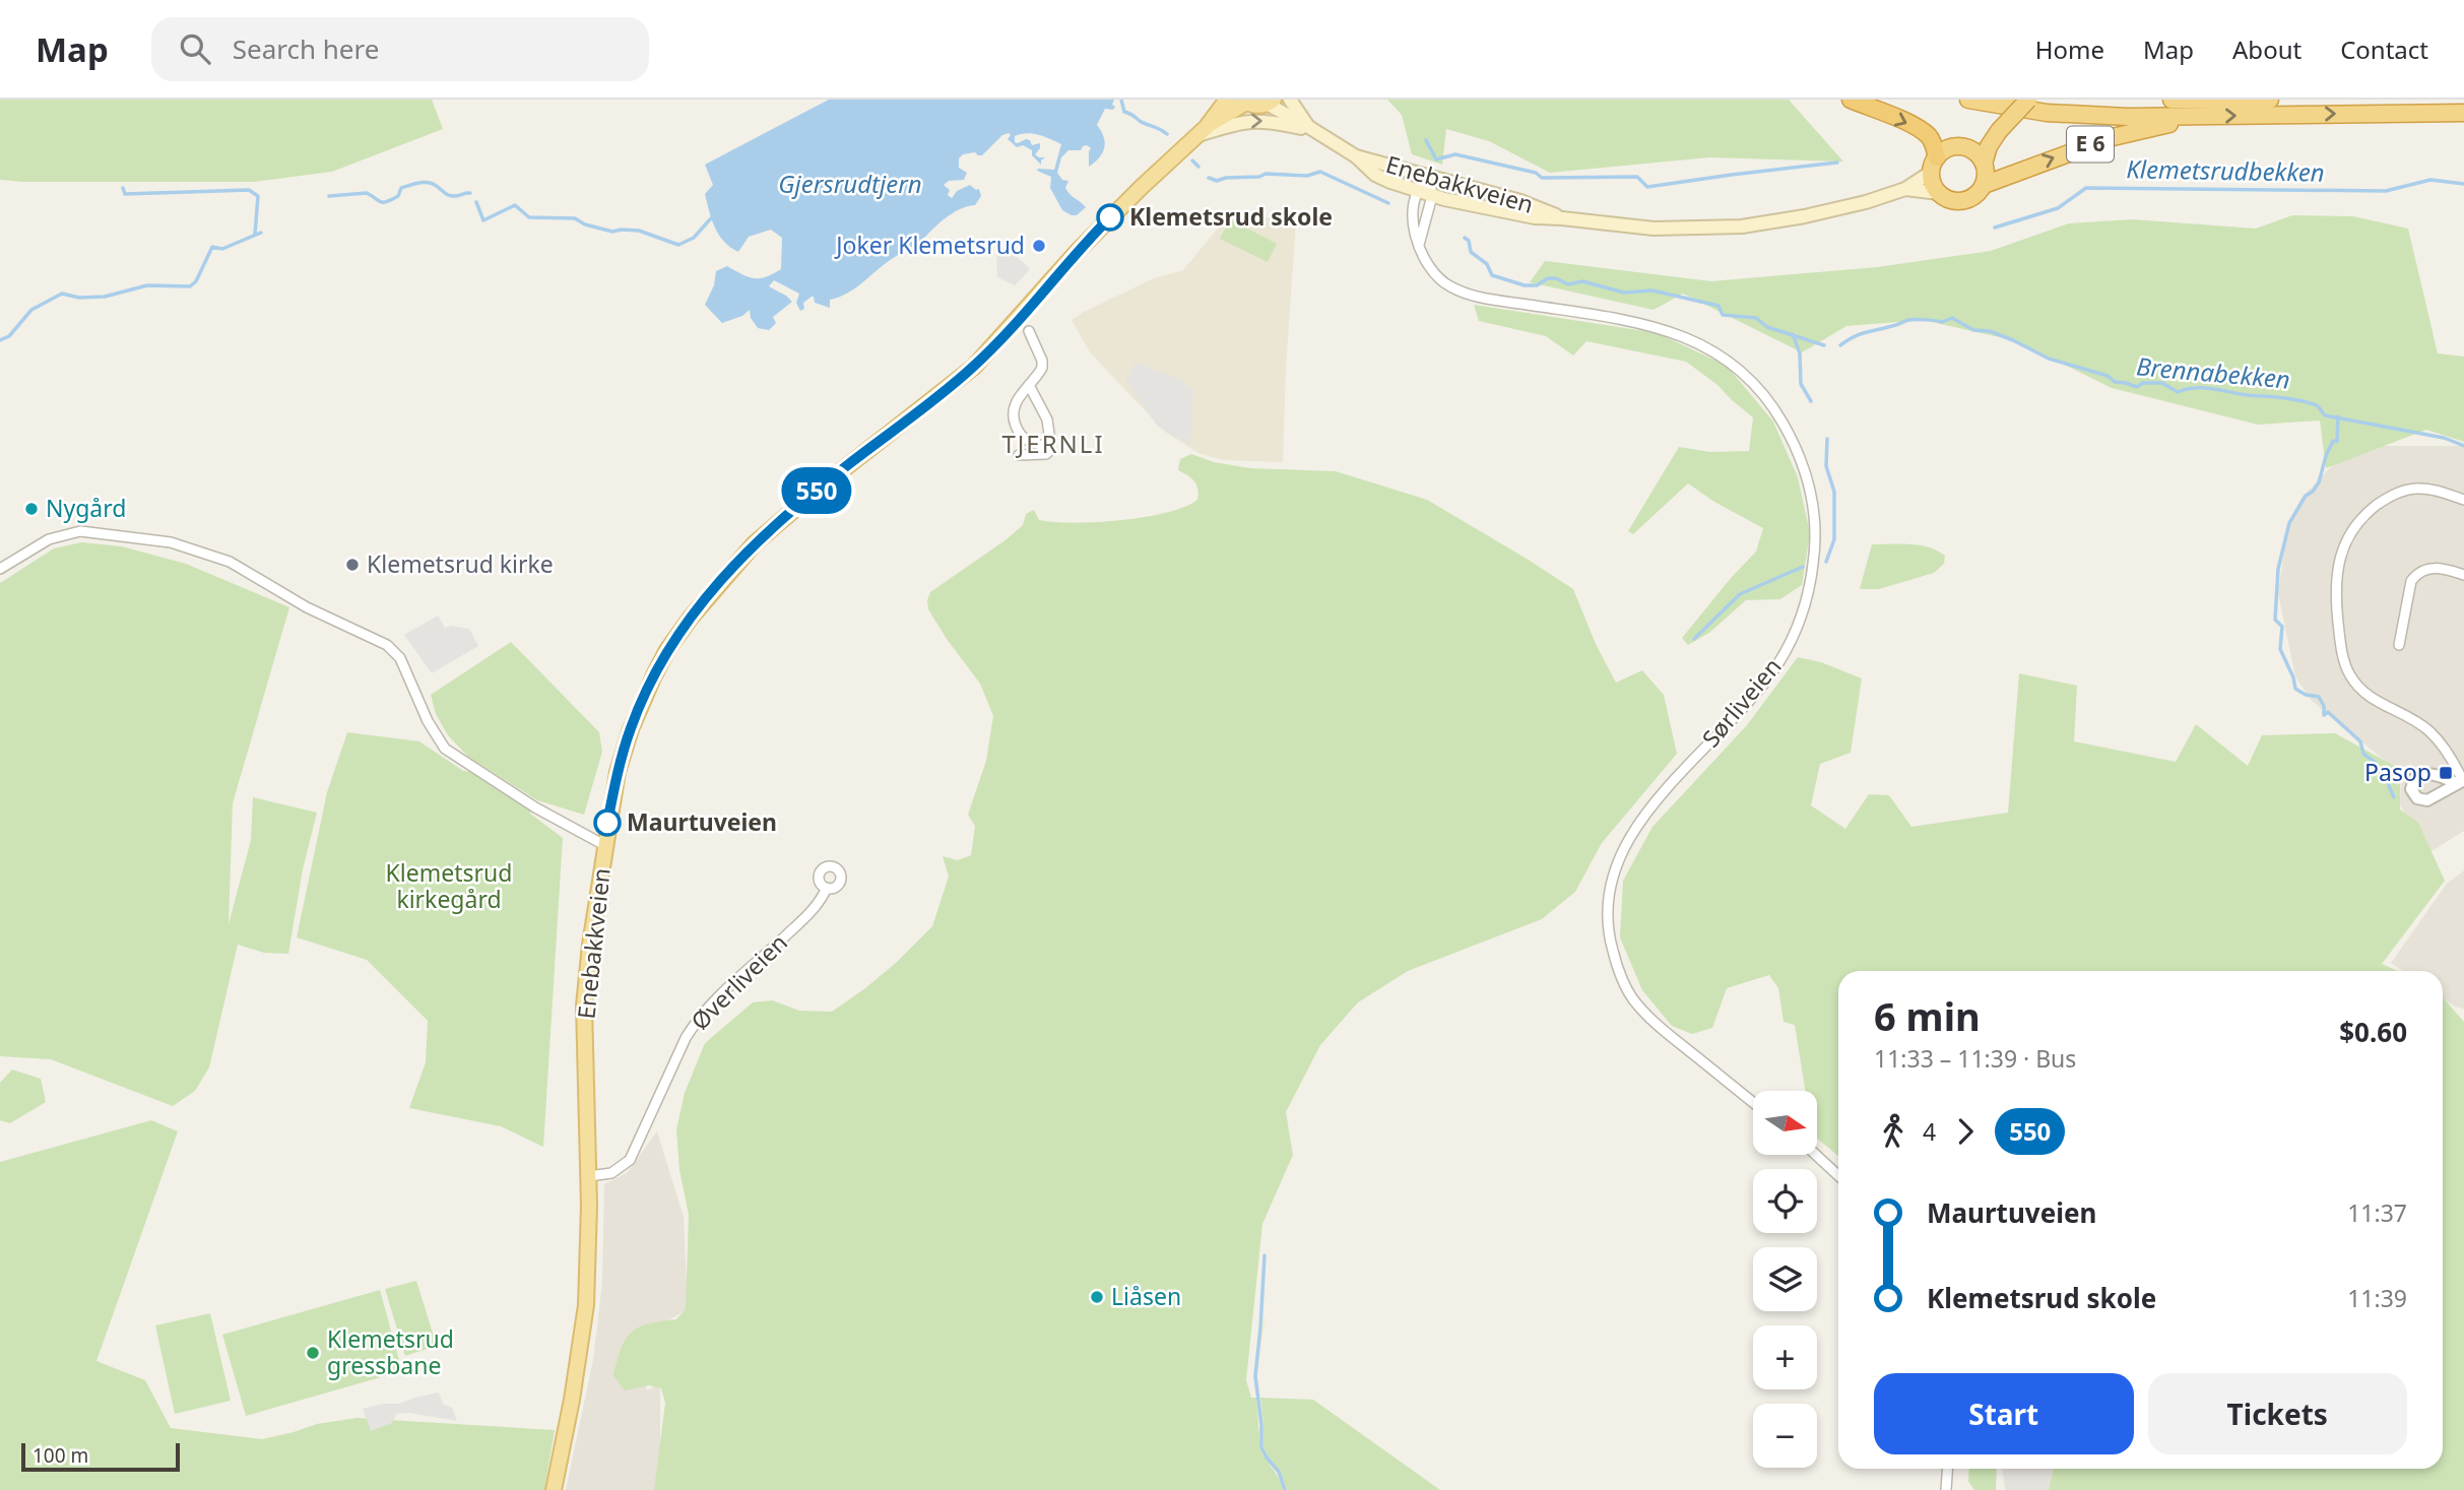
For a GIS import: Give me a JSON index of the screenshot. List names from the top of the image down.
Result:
{
  "streets": {
    "highway": ["E 6"],
    "main road": ["Enebakkveien"],
    "street": ["Sørliveien", "Øverliveien"]
  },
  "crossings": [
    ["E 6", "Enebakkveien"],
    ["Enebakkveien", "Sørliveien"],
    ["Enebakkveien", "Øverliveien"]
  ],
  "districts": ["TJERNLI"],
  "water": ["Klemetsrudbekken", "Gjersrudtjern", "Brennabekken"],
  "parks": ["Klemetsrud kirkegård"],
  "places": {
    "other": [
      "Klemetsrud skole",
      "Joker Klemetsrud",
      "Nygård",
      "Klemetsrud kirke",
      "Maurtuveien",
      "Liåsen",
      "Klemetsrud gressbane"
    ],
    "transit": ["Pasop"]
  },
  "lines": ["bus line 550"],
  "scale_bar": "100 m",
  "north": "right",
  "page": {
    "header": "Map",
    "search": "Search here",
    "nav": [
      "Home",
      "Map",
      "About",
      "Contact"
    ],
    "on_map": "550",
    "heading": ["6 min", "11:33 – 11:39 · Bus", "$0.60"],
    "map_buttons": ["+", "−"],
    "legs": ["4", "550"],
    "list": [
      {
        "name": "Maurtuveien",
        "value": "11:37"
      },
      {
        "name": "Klemetsrud skole",
        "value": "11:39"
      }
    ],
    "buttons": ["Start", "Tickets"],
    "scale": "100 m"
  }
}
